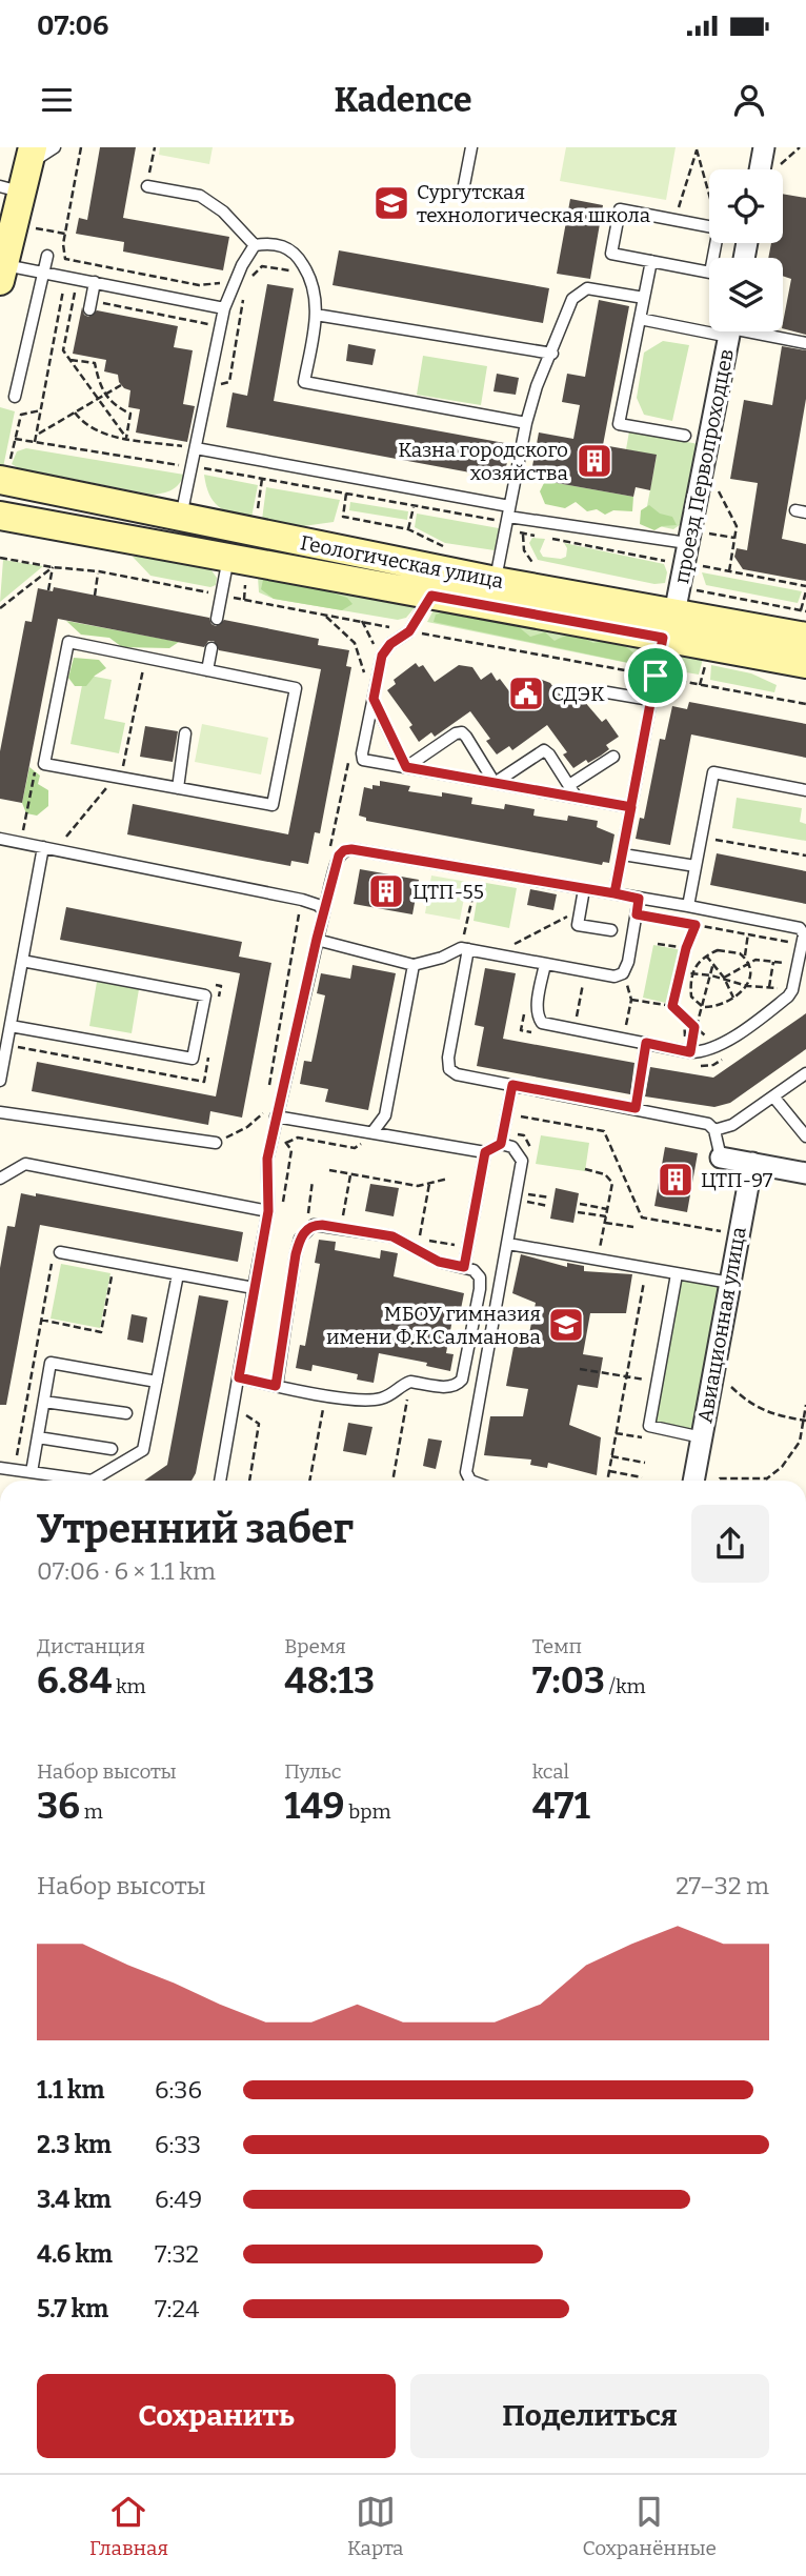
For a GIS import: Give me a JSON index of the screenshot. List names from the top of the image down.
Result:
{
  "streets": {
    "main road": ["Геологическая улица"],
    "street": ["проезд Первопроходцев", "Авиационная улица"]
  },
  "crossings": [
    ["проезд Первопроходцев", "Геологическая улица"]
  ],
  "places": {
    "school or university": ["Сургутская технологическая школа", "МБОУ гимназия имени Ф.К.Салманова"],
    "building": ["Казна городского хозяйства", "ЦТП-55", "ЦТП-97"],
    "public building": ["СДЭК"]
  },
  "page": {
    "status": "07:06",
    "header": "Kadence",
    "heading": ["Утренний забег", "07:06 · 6 × 1.1 km"],
    "stats": [
      ["Дистанция", "6.84 km"],
      ["Время", "48:13"],
      ["Темп", "7:03 /km"],
      ["Набор высоты", "36 m"],
      ["Пульс", "149 bpm"],
      ["kcal", "471"]
    ],
    "chart": ["Набор высоты", "27–32 m"],
    "list": [
      {
        "name": "1.1 km",
        "note": "6:36"
      },
      {
        "name": "2.3 km",
        "note": "6:33"
      },
      {
        "name": "3.4 km",
        "note": "6:49"
      },
      {
        "name": "4.6 km",
        "note": "7:32"
      },
      {
        "name": "5.7 km",
        "note": "7:24"
      }
    ],
    "buttons": ["Сохранить", "Поделиться"],
    "tabs": ["Главная", "Карта", "Сохранённые"]
  }
}
